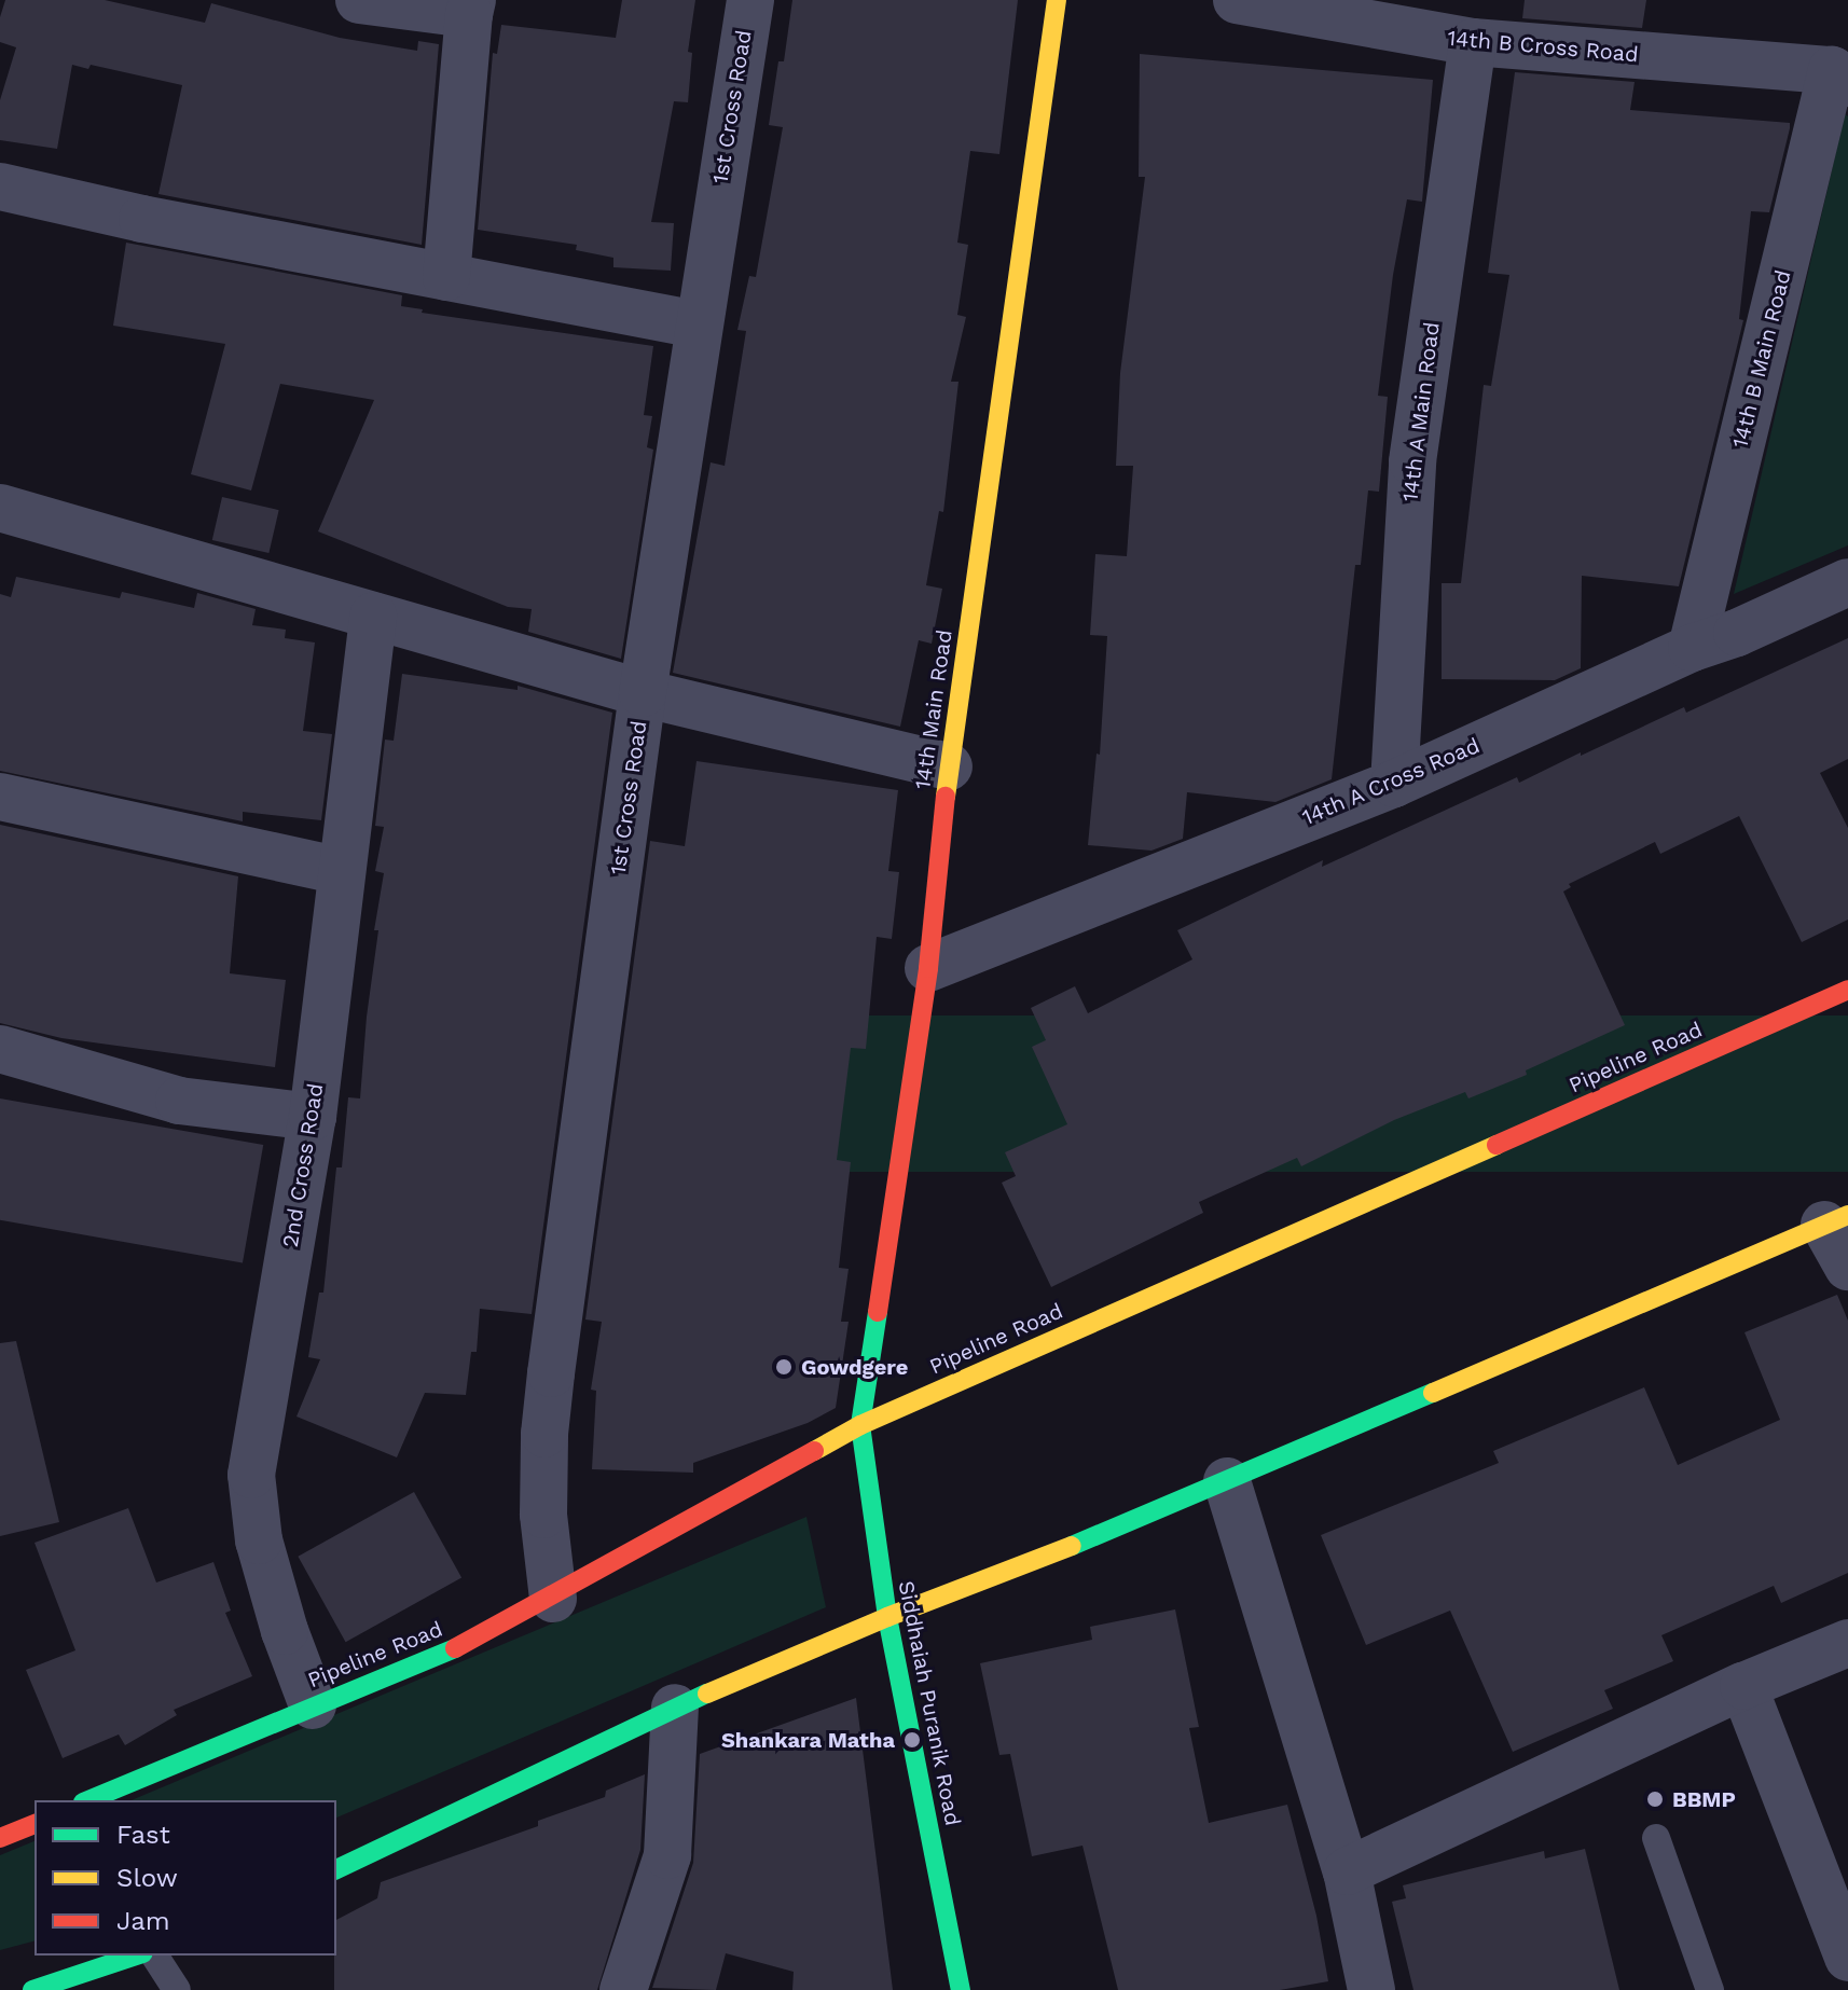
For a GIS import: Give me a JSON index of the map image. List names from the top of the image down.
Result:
{
  "streets": {
    "main road": ["14th Main Road", "Pipeline Road", "Siddhaiah Puranik Road"],
    "street": [
      "14th B Cross Road",
      "1st Cross Road",
      "14th B Main Road",
      "14th A Main Road",
      "14th A Cross Road",
      "2nd Cross Road"
    ]
  },
  "crossings": [
    ["14th B Cross Road", "14th B Main Road"],
    ["14th B Cross Road", "14th A Main Road"],
    ["1st Cross Road", "Pipeline Road"],
    ["14th B Main Road", "14th A Cross Road"],
    ["14th A Main Road", "14th A Cross Road"],
    ["14th Main Road", "14th A Cross Road"],
    ["14th Main Road", "Pipeline Road"],
    ["14th Main Road", "Siddhaiah Puranik Road"],
    ["Pipeline Road", "2nd Cross Road"],
    ["Pipeline Road", "Siddhaiah Puranik Road"]
  ],
  "places": ["Gowdgere", "Shankara Matha", "BBMP"],
  "legend": ["Fast", "Slow", "Jam"]
}
